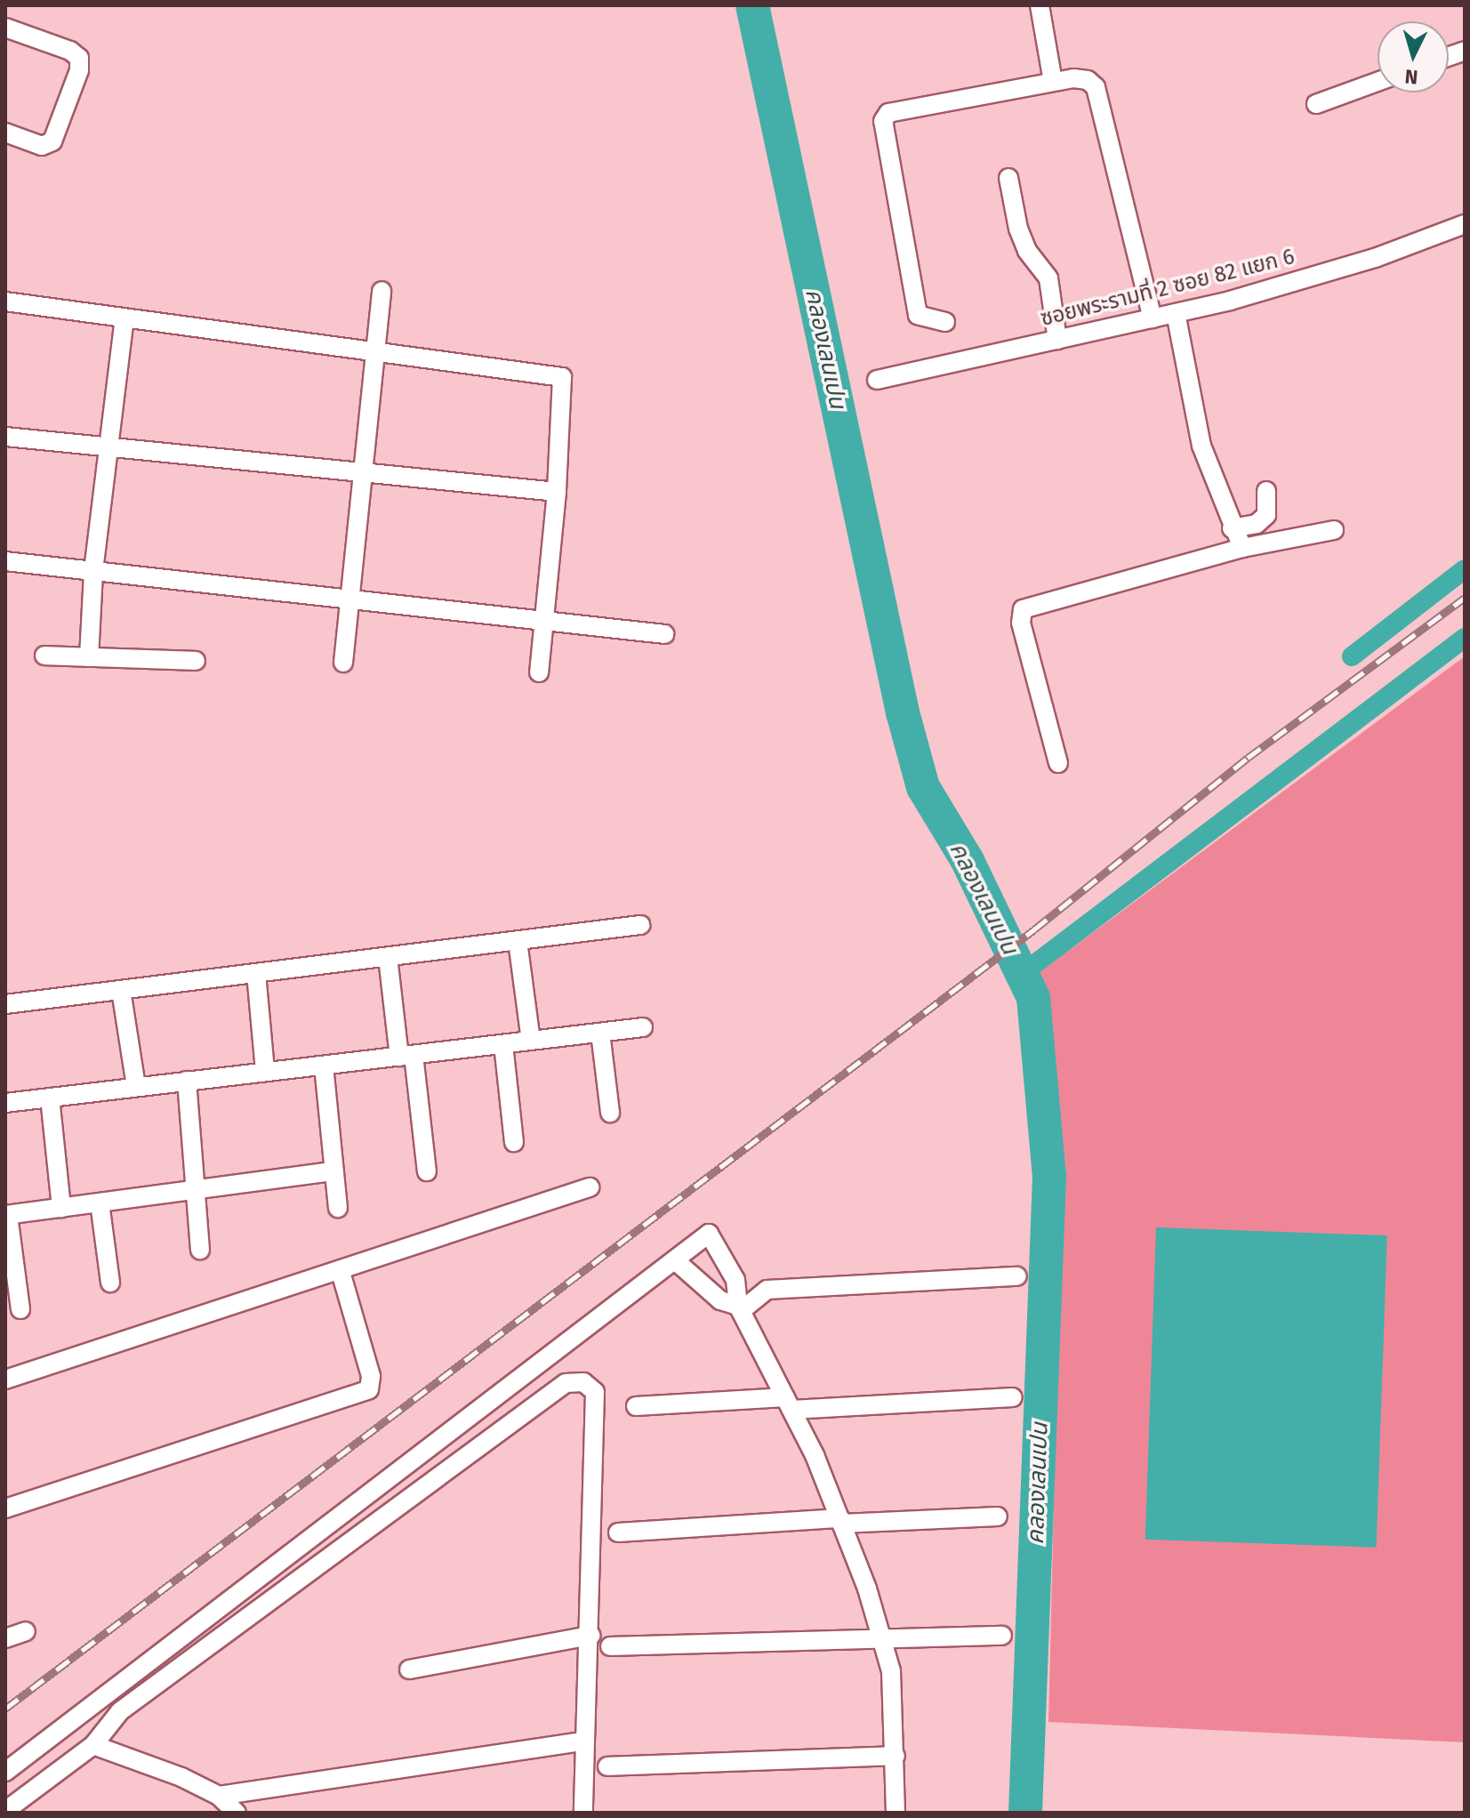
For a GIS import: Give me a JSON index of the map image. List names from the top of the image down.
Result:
{
  "streets": {
    "street": ["ซอยพระรามที่ 2 ซอย 82 แยก 6"]
  },
  "water": ["คลองเลนเปน"],
  "north": "bottom"
}
